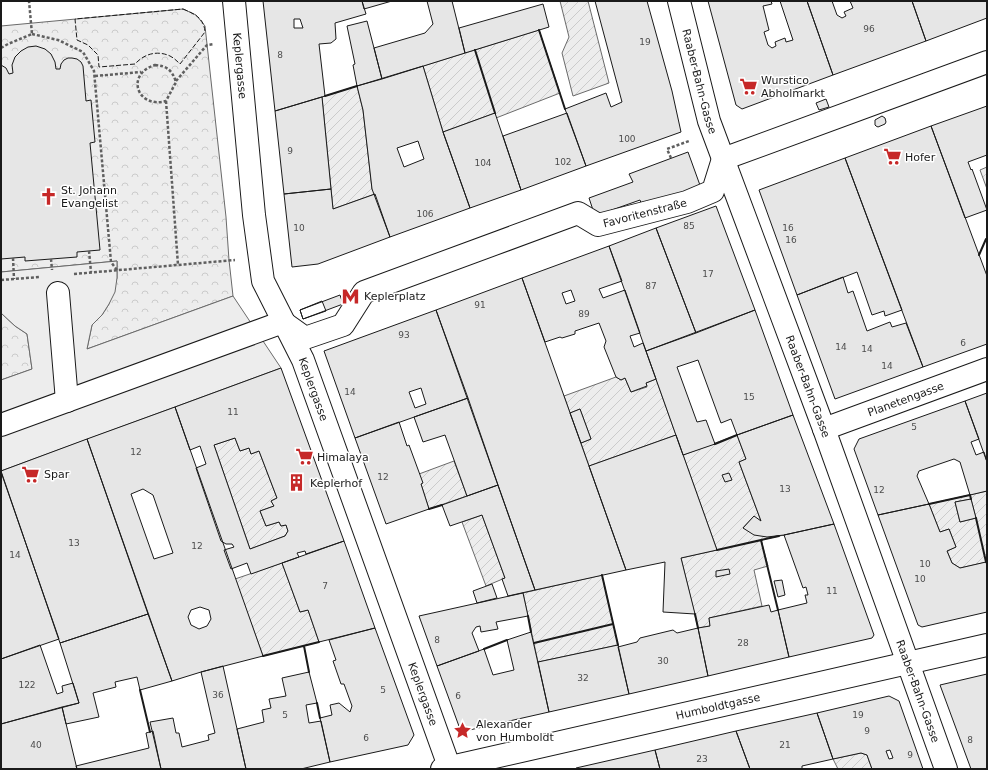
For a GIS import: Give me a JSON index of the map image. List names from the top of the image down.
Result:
{
  "streets": {
    "street": [
      "Keplergasse",
      "Raaber-Bahn-Gasse",
      "Favoritenstraße",
      "Planetengasse",
      "Humboldtgasse"
    ]
  },
  "crossings": [
    ["Keplergasse", "Favoritenstraße"],
    ["Keplergasse", "Humboldtgasse"],
    ["Raaber-Bahn-Gasse", "Favoritenstraße"],
    ["Raaber-Bahn-Gasse", "Planetengasse"],
    ["Raaber-Bahn-Gasse", "Humboldtgasse"]
  ],
  "places": {
    "supermarket": [
      "Wurstico Abholmarkt",
      "Hofer",
      "Himalaya",
      "Spar"
    ],
    "church": ["St. Johann Evangelist"],
    "metro station": ["Keplerplatz"],
    "building": ["Keplerhof"],
    "place": ["Alexander von Humboldt"]
  },
  "house_numbers": [
    "96",
    "19",
    "8",
    "100",
    "9",
    "102",
    "104",
    "106",
    "85",
    "10",
    "16",
    "16",
    "17",
    "87",
    "91",
    "89",
    "93",
    "6",
    "14",
    "14",
    "14",
    "14",
    "15",
    "11",
    "5",
    "12",
    "12",
    "13",
    "12",
    "13",
    "12",
    "14",
    "10",
    "10",
    "7",
    "11",
    "8",
    "28",
    "30",
    "32",
    "122",
    "5",
    "36",
    "6",
    "5",
    "19",
    "9",
    "6",
    "8",
    "40",
    "21",
    "9",
    "23"
  ]
}
